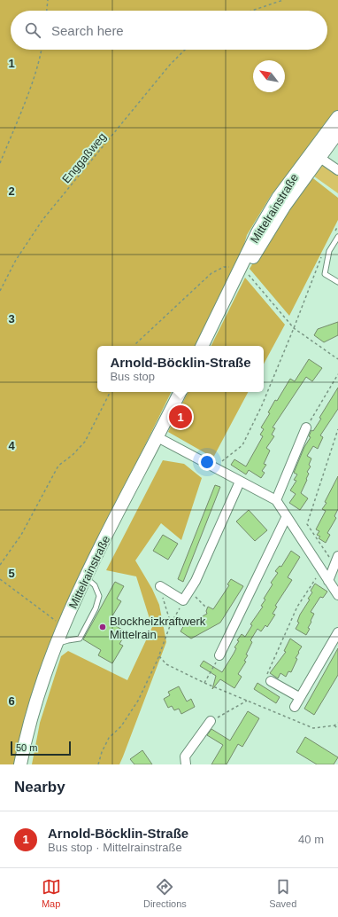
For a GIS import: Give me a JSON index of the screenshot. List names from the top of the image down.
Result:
{
  "streets": {
    "street": ["Mittelrainstraße"],
    "path": ["Enggaßweg"]
  },
  "places": ["Blockheizkraftwerk Mittelrain"],
  "scale_bar": "50 m",
  "north": "top left",
  "page": {
    "search": "Search here",
    "popup": ["Arnold-Böcklin-Straße", "Bus stop"],
    "pins": "1",
    "scale": "50 m",
    "heading": "Nearby",
    "list": [
      {
        "mark": "1",
        "name": "Arnold-Böcklin-Straße",
        "note": "Bus stop · Mittelrainstraße",
        "value": "40 m"
      }
    ],
    "nav": ["Map", "Directions", "Saved"]
  },
  "grid": {
    "rows": [
      "1",
      "2",
      "3",
      "4",
      "5",
      "6"
    ]
  }
}
